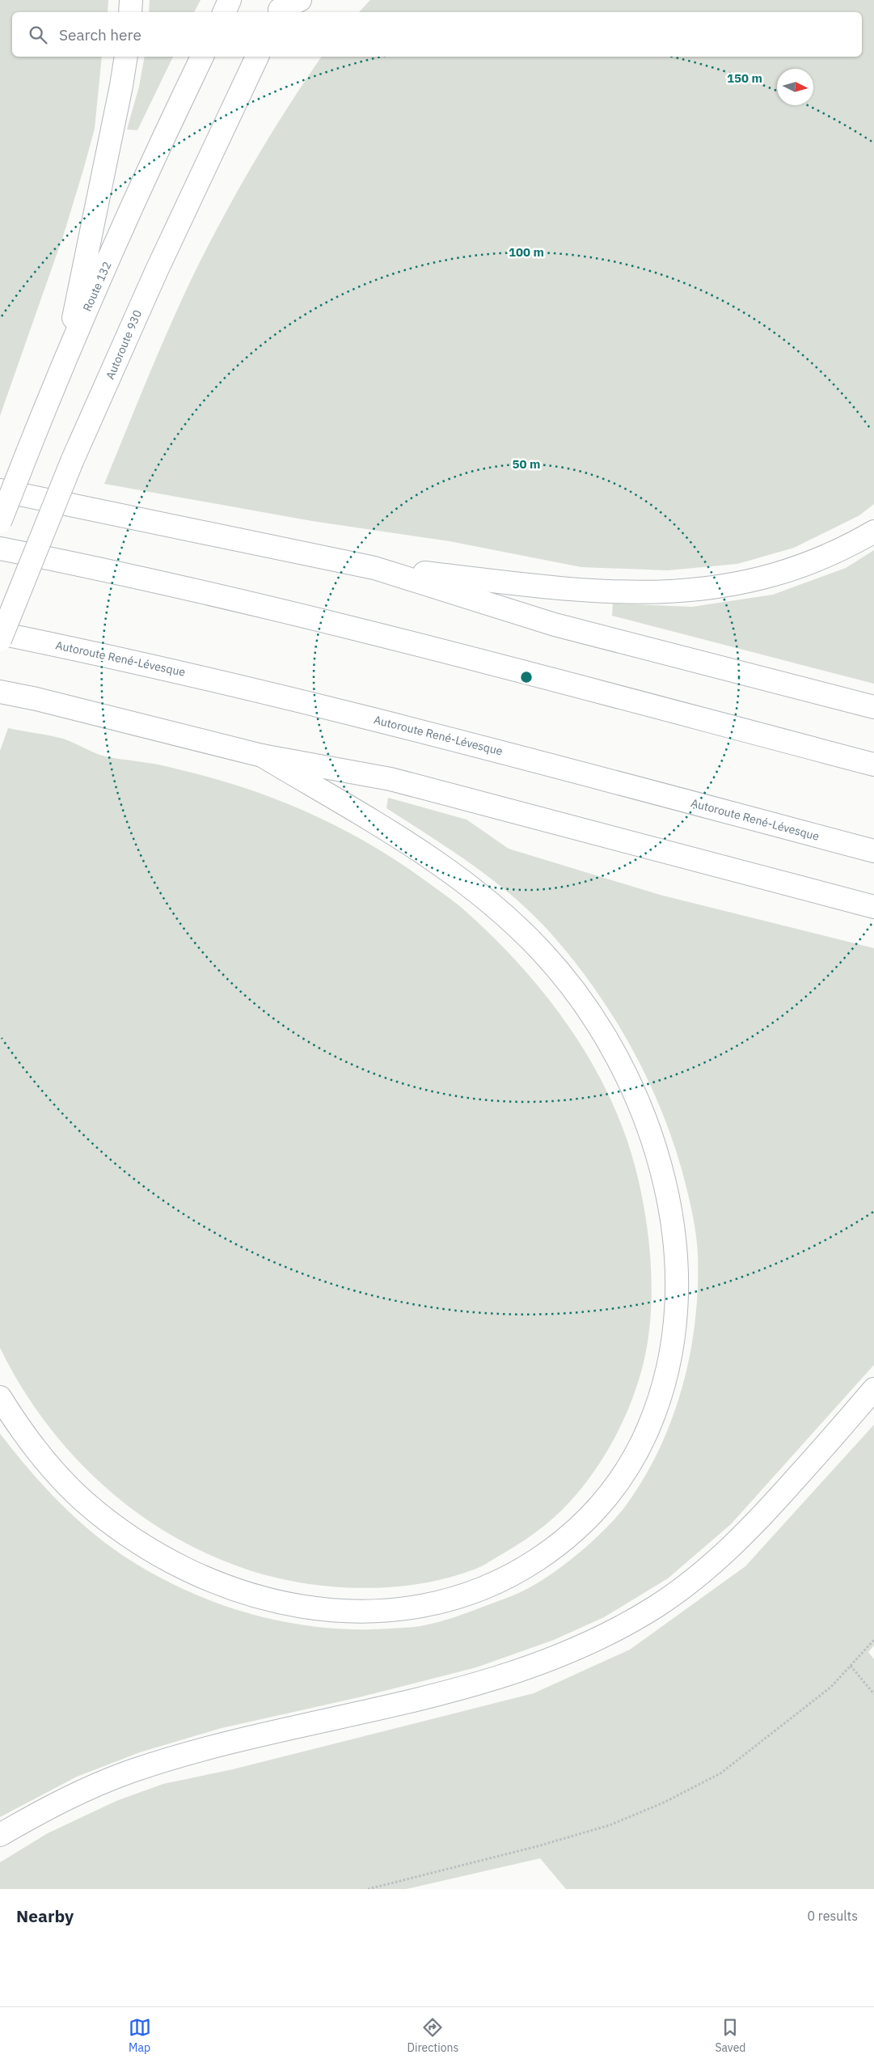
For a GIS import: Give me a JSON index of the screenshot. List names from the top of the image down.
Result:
{
  "streets": {
    "highway": ["Route 132", "Autoroute 930", "Autoroute René-Lévesque"]
  },
  "north": "right",
  "page": {
    "search": "Search here",
    "heading": ["Nearby", "0 results"],
    "nav": ["Map", "Directions", "Saved"]
  },
  "rings": ["150 m", "100 m", "50 m"]
}
